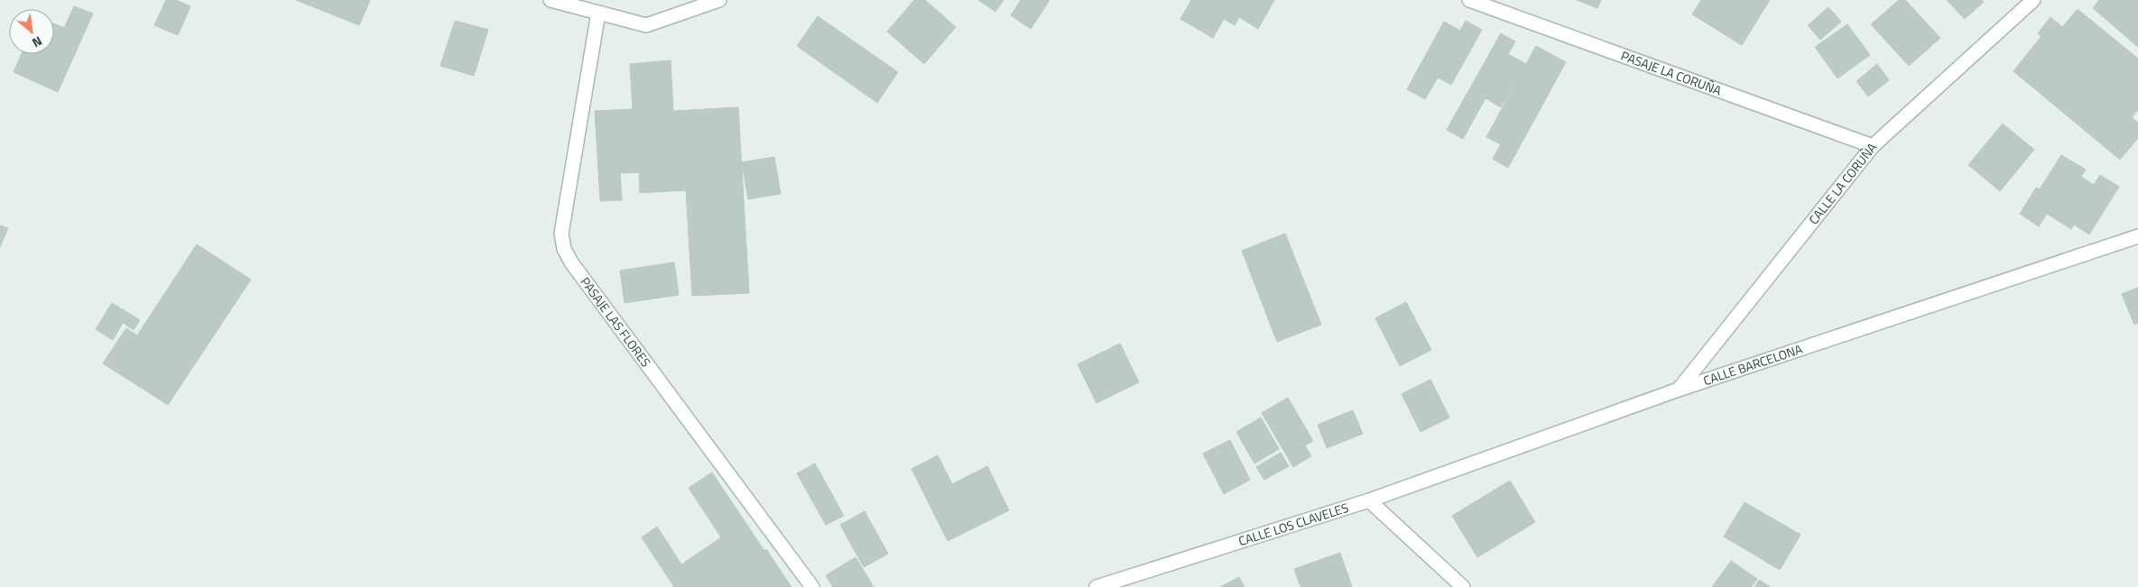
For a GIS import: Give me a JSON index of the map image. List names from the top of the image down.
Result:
{
  "streets": {
    "street": [
      "PASAJE LA CORUÑA",
      "CALLE LA CORUÑA",
      "PASAJE LAS FLORES",
      "CALLE BARCELONA",
      "CALLE LOS CLAVELES"
    ]
  },
  "crossings": [
    ["PASAJE LA CORUÑA", "CALLE LA CORUÑA"],
    ["CALLE LA CORUÑA", "CALLE BARCELONA"],
    ["CALLE BARCELONA", "CALLE LOS CLAVELES"]
  ],
  "north": "bottom right"
}
